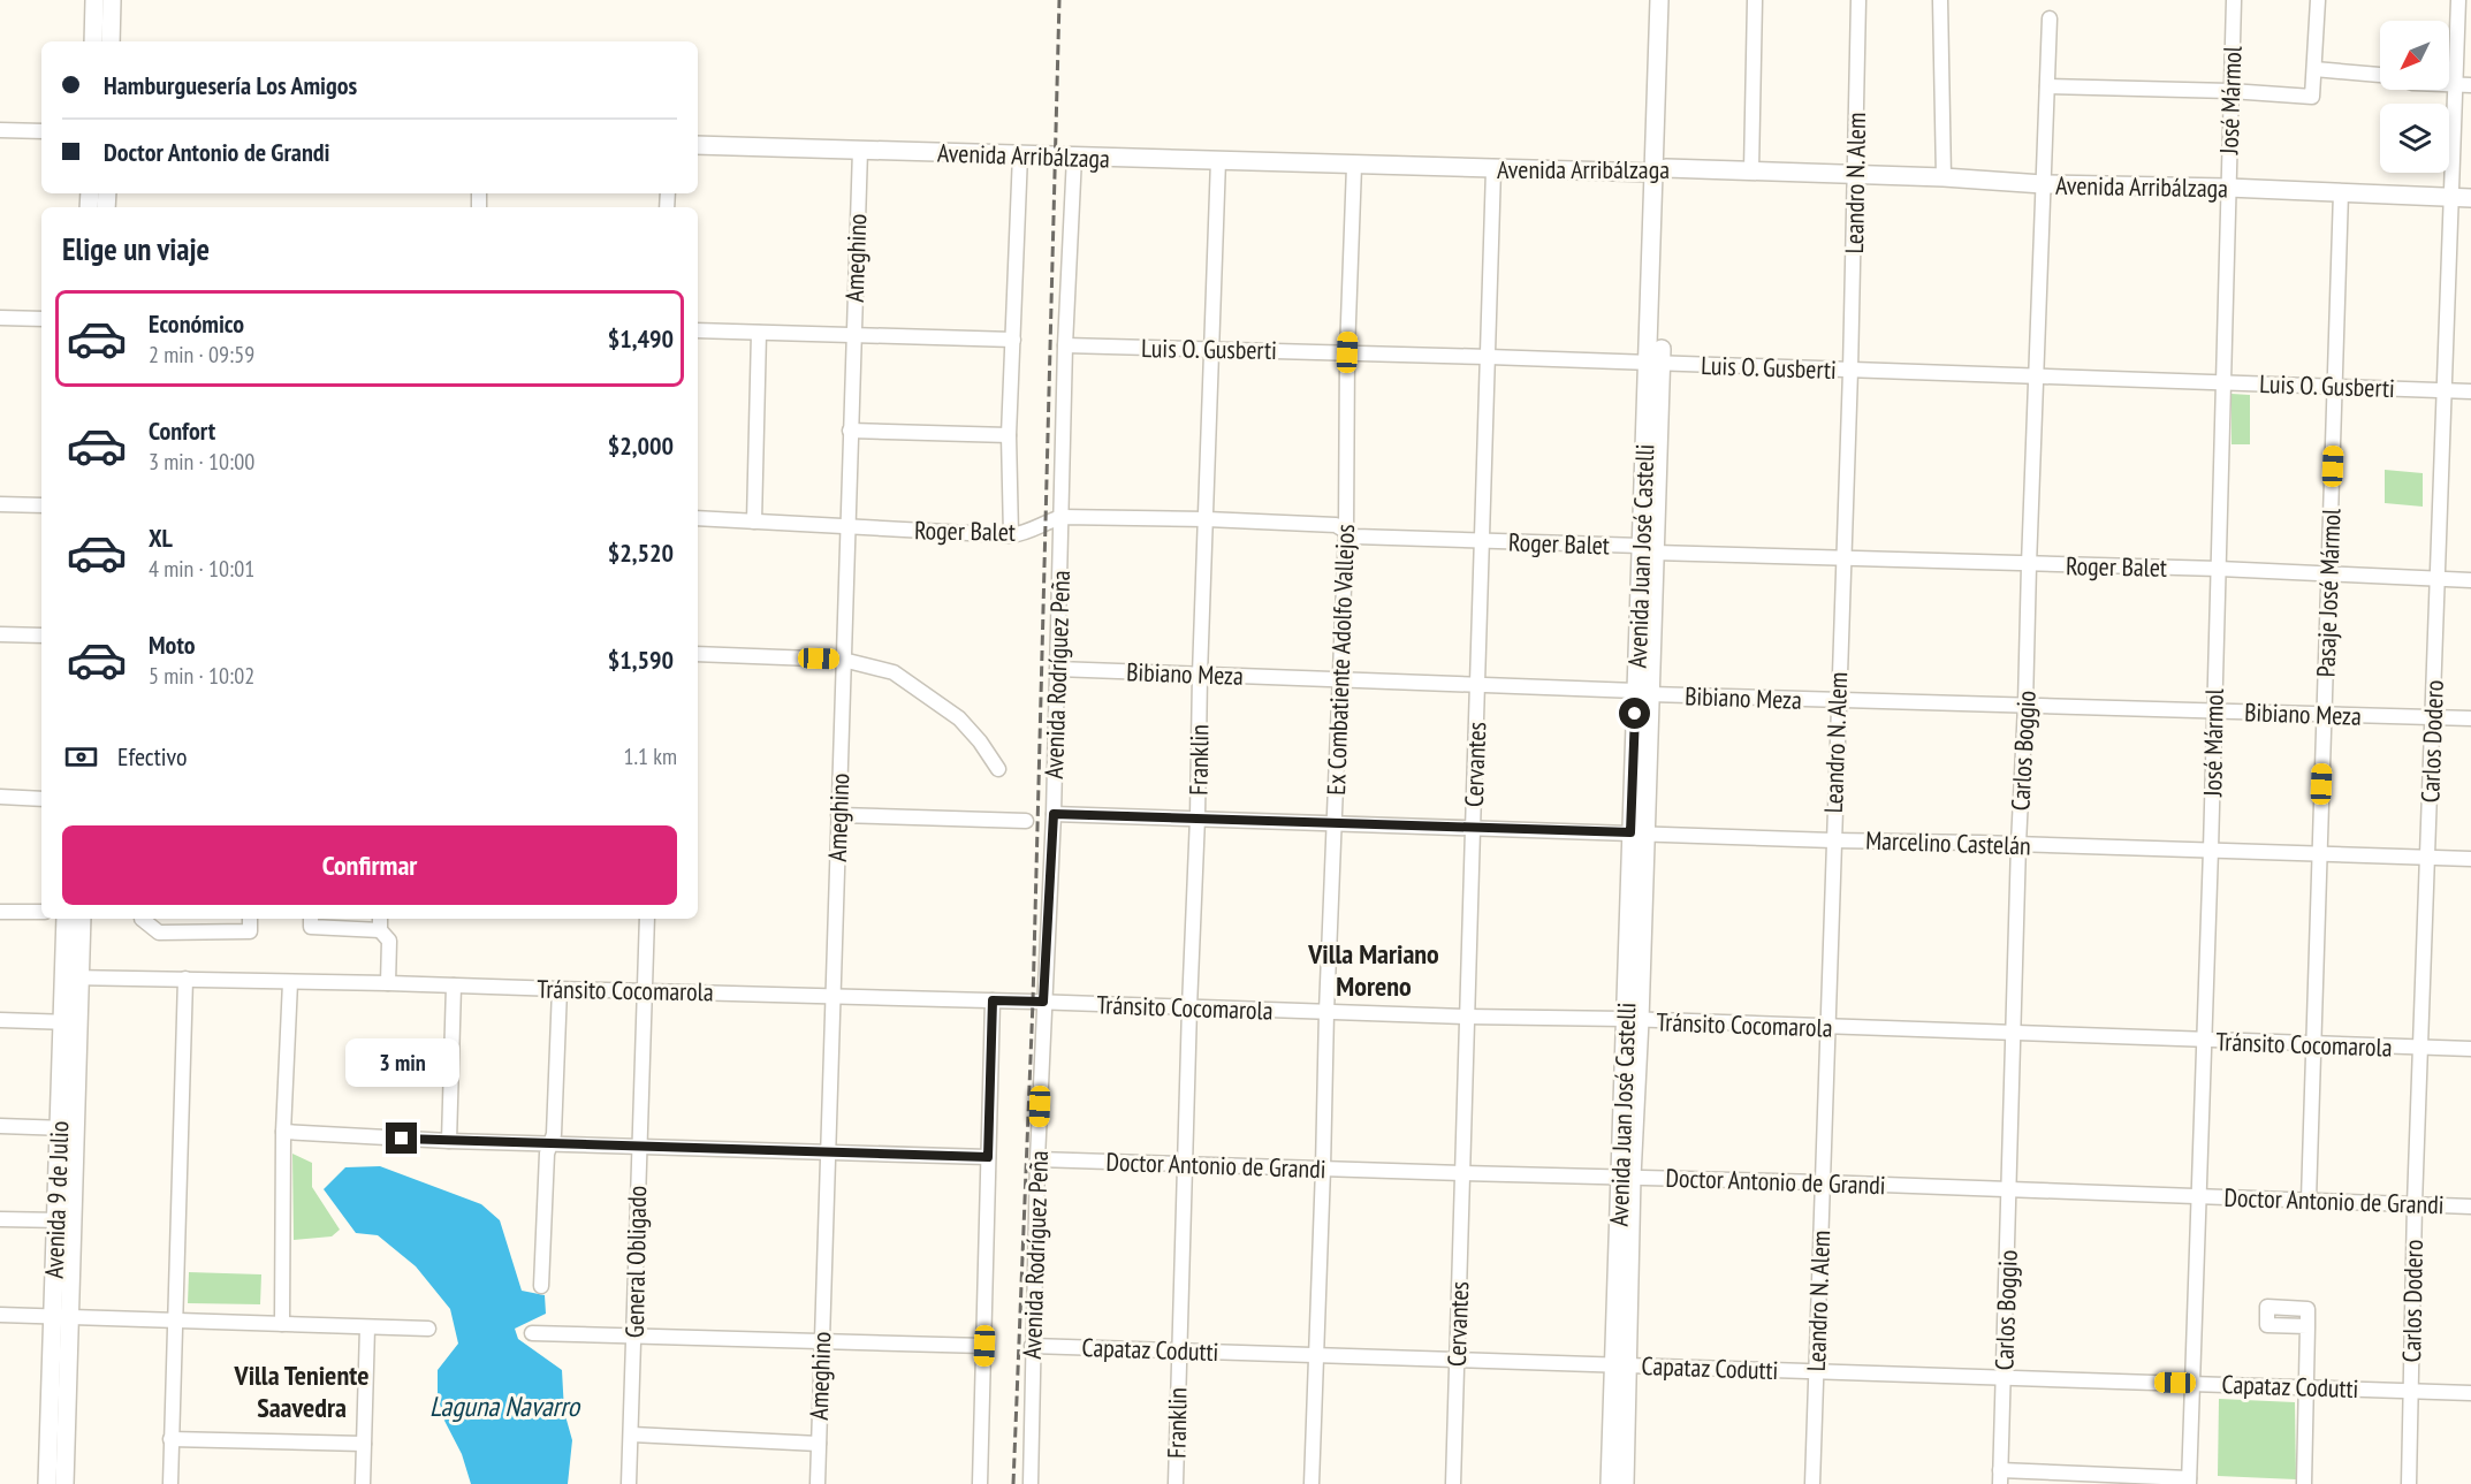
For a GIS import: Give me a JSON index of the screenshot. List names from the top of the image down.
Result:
{
  "streets": {
    "main road": ["Avenida Arribálzaga", "Avenida Juan José Castelli", "Avenida 9 de Julio"],
    "street": [
      "José Mármol",
      "Leandro N. Alem",
      "Ameghino",
      "Luis O. Gusberti",
      "Roger Balet",
      "Pasaje José Mármol",
      "Ex Combatiente Adolfo Vallejos",
      "Bibiano Meza",
      "Avenida Rodríguez Peña",
      "Carlos Dodero",
      "Carlos Boggio",
      "Franklin",
      "Cervantes",
      "Marcelino Castelán",
      "Tránsito Cocomarola",
      "Doctor Antonio de Grandi",
      "General Obligado",
      "Capataz Codutti"
    ]
  },
  "crossings": [
    ["José Mármol", "Avenida Arribálzaga"],
    ["José Mármol", "Luis O. Gusberti"],
    ["José Mármol", "Roger Balet"],
    ["José Mármol", "Bibiano Meza"],
    ["José Mármol", "Marcelino Castelán"],
    ["José Mármol", "Tránsito Cocomarola"],
    ["José Mármol", "Doctor Antonio de Grandi"],
    ["José Mármol", "Capataz Codutti"],
    ["Avenida Arribálzaga", "Leandro N. Alem"],
    ["Avenida Arribálzaga", "Ameghino"],
    ["Avenida Arribálzaga", "Avenida Juan José Castelli"],
    ["Avenida Arribálzaga", "Pasaje José Mármol"],
    ["Avenida Arribálzaga", "Ex Combatiente Adolfo Vallejos"],
    ["Avenida Arribálzaga", "Avenida Rodríguez Peña"],
    ["Avenida Arribálzaga", "Carlos Dodero"],
    ["Avenida Arribálzaga", "Carlos Boggio"],
    ["Avenida Arribálzaga", "Franklin"],
    ["Avenida Arribálzaga", "Cervantes"],
    ["Leandro N. Alem", "Luis O. Gusberti"],
    ["Leandro N. Alem", "Roger Balet"],
    ["Leandro N. Alem", "Bibiano Meza"],
    ["Leandro N. Alem", "Marcelino Castelán"],
    ["Leandro N. Alem", "Tránsito Cocomarola"],
    ["Leandro N. Alem", "Doctor Antonio de Grandi"],
    ["Leandro N. Alem", "Capataz Codutti"],
    ["Ameghino", "Roger Balet"],
    ["Ameghino", "Tránsito Cocomarola"],
    ["Luis O. Gusberti", "Avenida Juan José Castelli"],
    ["Luis O. Gusberti", "Pasaje José Mármol"],
    ["Luis O. Gusberti", "Ex Combatiente Adolfo Vallejos"],
    ["Luis O. Gusberti", "Avenida Rodríguez Peña"],
    ["Luis O. Gusberti", "Carlos Dodero"],
    ["Luis O. Gusberti", "Carlos Boggio"],
    ["Luis O. Gusberti", "Franklin"],
    ["Luis O. Gusberti", "Cervantes"],
    ["Roger Balet", "Avenida Juan José Castelli"],
    ["Roger Balet", "Pasaje José Mármol"],
    ["Roger Balet", "Ex Combatiente Adolfo Vallejos"],
    ["Roger Balet", "Avenida Rodríguez Peña"],
    ["Roger Balet", "Carlos Dodero"],
    ["Roger Balet", "Carlos Boggio"],
    ["Roger Balet", "Franklin"],
    ["Roger Balet", "Cervantes"],
    ["Avenida Juan José Castelli", "Bibiano Meza"],
    ["Avenida Juan José Castelli", "Marcelino Castelán"],
    ["Avenida Juan José Castelli", "Tránsito Cocomarola"],
    ["Avenida Juan José Castelli", "Doctor Antonio de Grandi"],
    ["Avenida Juan José Castelli", "Capataz Codutti"],
    ["Pasaje José Mármol", "Bibiano Meza"],
    ["Pasaje José Mármol", "Marcelino Castelán"],
    ["Pasaje José Mármol", "Tránsito Cocomarola"],
    ["Pasaje José Mármol", "Doctor Antonio de Grandi"],
    ["Ex Combatiente Adolfo Vallejos", "Bibiano Meza"],
    ["Ex Combatiente Adolfo Vallejos", "Marcelino Castelán"],
    ["Ex Combatiente Adolfo Vallejos", "Tránsito Cocomarola"],
    ["Ex Combatiente Adolfo Vallejos", "Doctor Antonio de Grandi"],
    ["Ex Combatiente Adolfo Vallejos", "Capataz Codutti"],
    ["Bibiano Meza", "Avenida Rodríguez Peña"],
    ["Bibiano Meza", "Carlos Dodero"],
    ["Bibiano Meza", "Carlos Boggio"],
    ["Bibiano Meza", "Franklin"],
    ["Bibiano Meza", "Cervantes"],
    ["Avenida Rodríguez Peña", "Marcelino Castelán"],
    ["Avenida Rodríguez Peña", "Tránsito Cocomarola"],
    ["Avenida Rodríguez Peña", "Doctor Antonio de Grandi"],
    ["Avenida Rodríguez Peña", "Capataz Codutti"],
    ["Carlos Dodero", "Marcelino Castelán"],
    ["Carlos Dodero", "Tránsito Cocomarola"],
    ["Carlos Dodero", "Doctor Antonio de Grandi"],
    ["Carlos Dodero", "Capataz Codutti"],
    ["Carlos Boggio", "Marcelino Castelán"],
    ["Carlos Boggio", "Tránsito Cocomarola"],
    ["Carlos Boggio", "Doctor Antonio de Grandi"],
    ["Carlos Boggio", "Capataz Codutti"],
    ["Franklin", "Marcelino Castelán"],
    ["Franklin", "Tránsito Cocomarola"],
    ["Franklin", "Doctor Antonio de Grandi"],
    ["Franklin", "Capataz Codutti"],
    ["Cervantes", "Marcelino Castelán"],
    ["Cervantes", "Tránsito Cocomarola"],
    ["Cervantes", "Doctor Antonio de Grandi"],
    ["Cervantes", "Capataz Codutti"],
    ["Tránsito Cocomarola", "Avenida 9 de Julio"],
    ["Tránsito Cocomarola", "General Obligado"]
  ],
  "districts": ["Villa Mariano Moreno", "Villa Teniente Saavedra"],
  "water": ["Laguna Navarro"],
  "north": "bottom left",
  "page": {
    "banner": ["Hamburguesería Los Amigos", "Doctor Antonio de Grandi"],
    "heading": "Elige un viaje",
    "list": [
      {
        "name": "Económico",
        "note": "2 min · 09:59",
        "value": "$1,490"
      },
      {
        "name": "Confort",
        "note": "3 min · 10:00",
        "value": "$2,000"
      },
      {
        "name": "XL",
        "note": "4 min · 10:01",
        "value": "$2,520"
      },
      {
        "name": "Moto",
        "note": "5 min · 10:02",
        "value": "$1,590"
      }
    ],
    "pay": ["Efectivo", "1.1 km"],
    "buttons": "Confirmar",
    "bubble": "3 min"
  }
}
